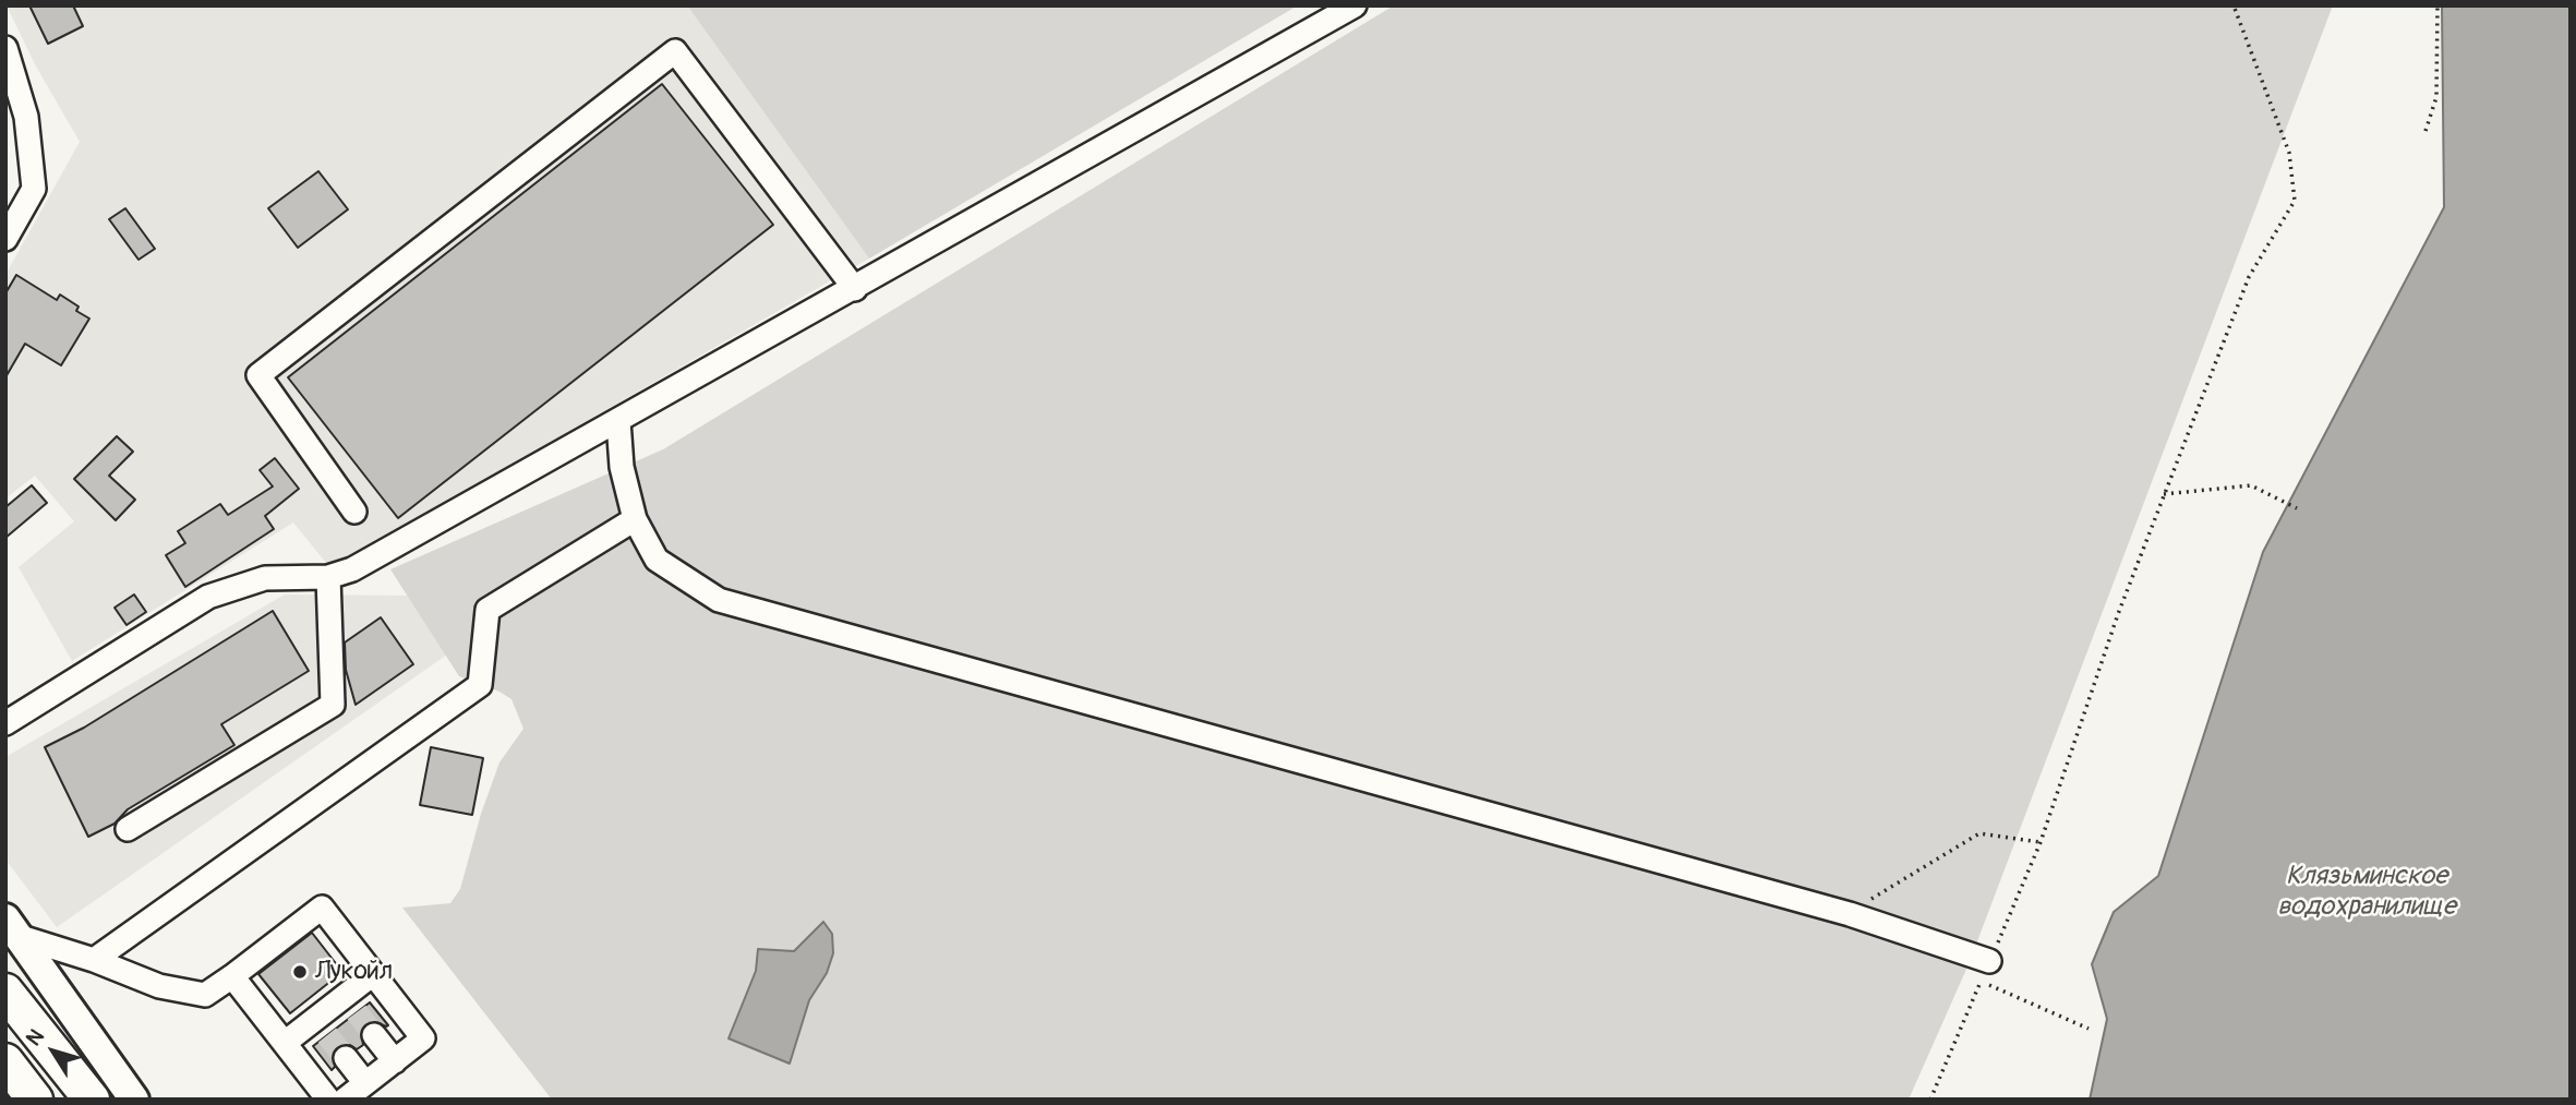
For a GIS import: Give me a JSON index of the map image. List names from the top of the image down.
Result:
{
  "water": ["Клязьминское водохранилище"],
  "places": ["Лукойл"],
  "north": "top left"
}
